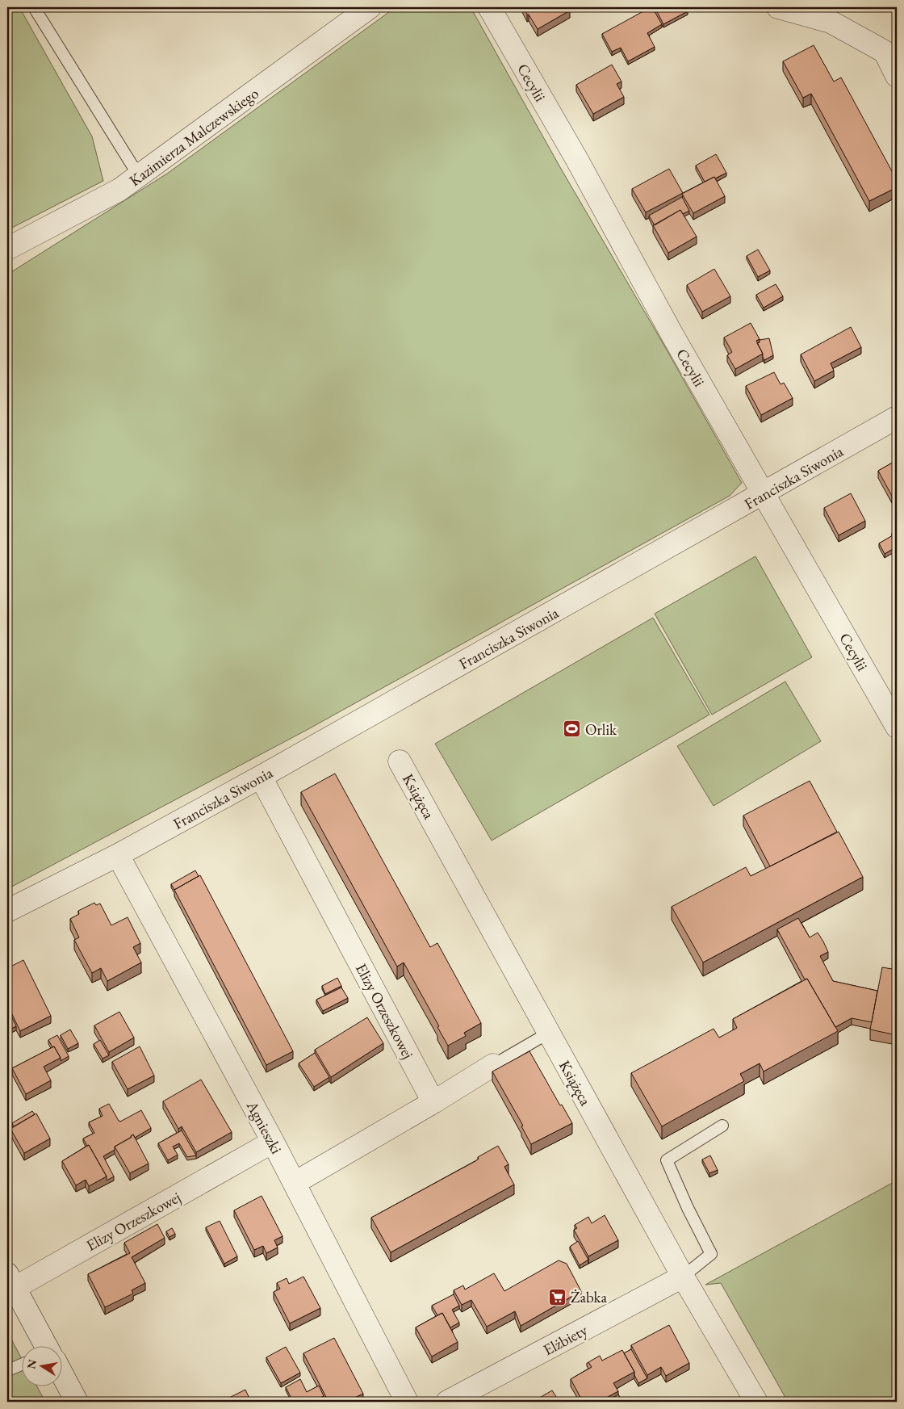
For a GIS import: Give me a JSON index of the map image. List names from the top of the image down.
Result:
{
  "streets": {
    "street": [
      "Cecylii",
      "Kazimierza Malczewskiego",
      "Franciszka Siwonia",
      "Książęca",
      "Elizy Orzeszkowej",
      "Agnieszki",
      "Elżbiety"
    ]
  },
  "crossings": [
    ["Cecylii", "Franciszka Siwonia"],
    ["Franciszka Siwonia", "Elizy Orzeszkowej"],
    ["Franciszka Siwonia", "Agnieszki"],
    ["Książęca", "Elżbiety"],
    ["Elizy Orzeszkowej", "Agnieszki"]
  ],
  "places": {
    "sports": ["Orlik"],
    "supermarket": ["Żabka"]
  },
  "north": "left"
}
